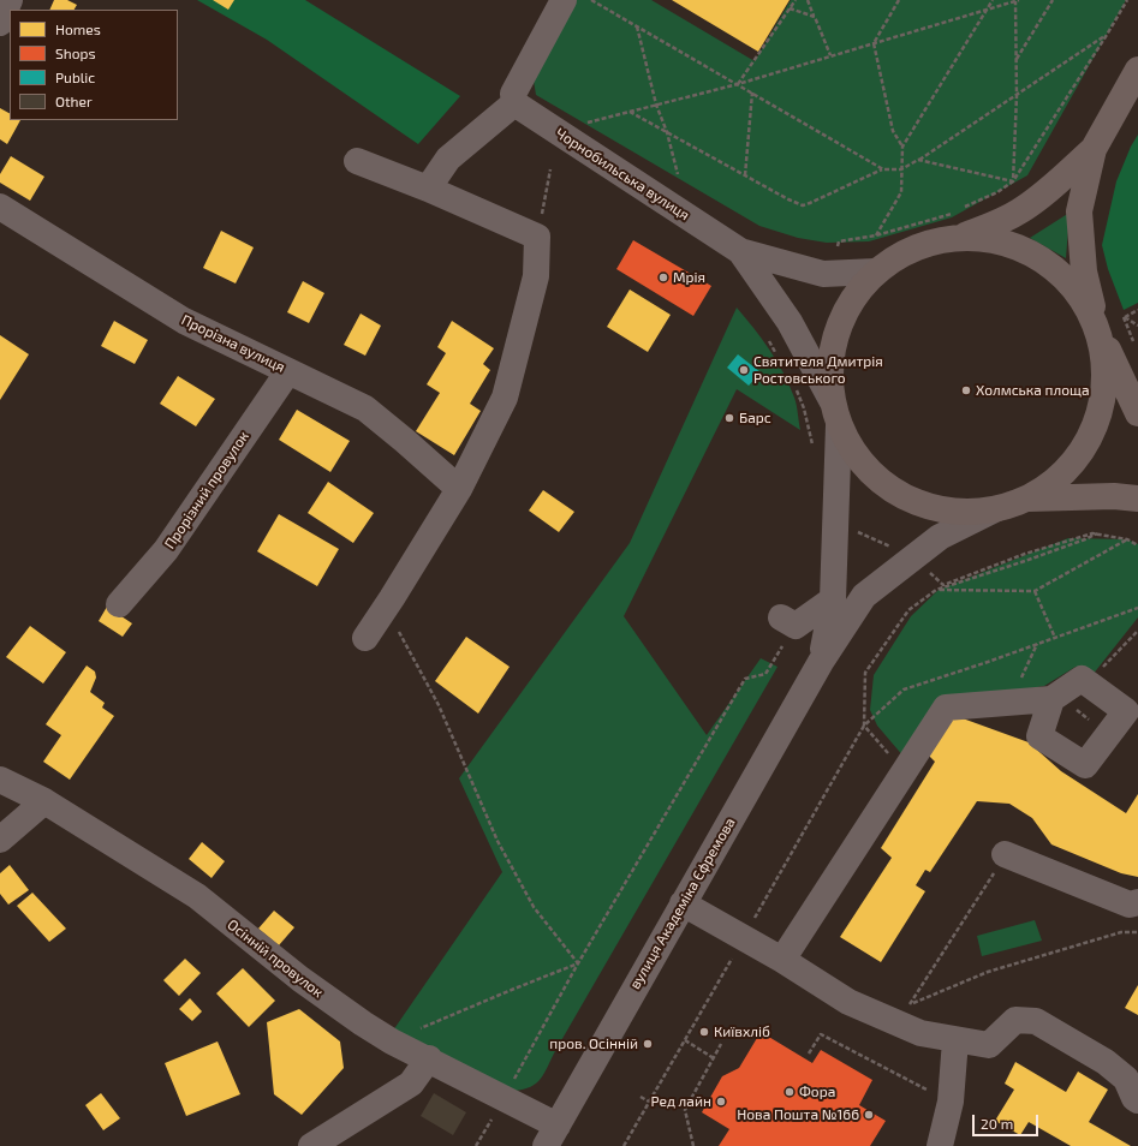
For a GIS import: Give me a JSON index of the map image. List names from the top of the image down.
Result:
{
  "streets": {
    "street": [
      "Чорнобильська вулиця",
      "Прорізна вулиця",
      "Прорізний провулок",
      "вулиця Академіка Єфремова",
      "Осінній провулок"
    ]
  },
  "crossings": [
    ["Прорізна вулиця", "Прорізний провулок"],
    ["вулиця Академіка Єфремова", "Осінній провулок"]
  ],
  "places": [
    "Мрія",
    "Святителя Дмитрія Ростовського",
    "Холмська площа",
    "Барс",
    "Київхліб",
    "пров. Осінній",
    "Фора",
    "Ред лайн",
    "Нова Пошта №166"
  ],
  "legend": [
    "Homes",
    "Shops",
    "Public",
    "Other"
  ],
  "scale_bar": "20 m"
}
